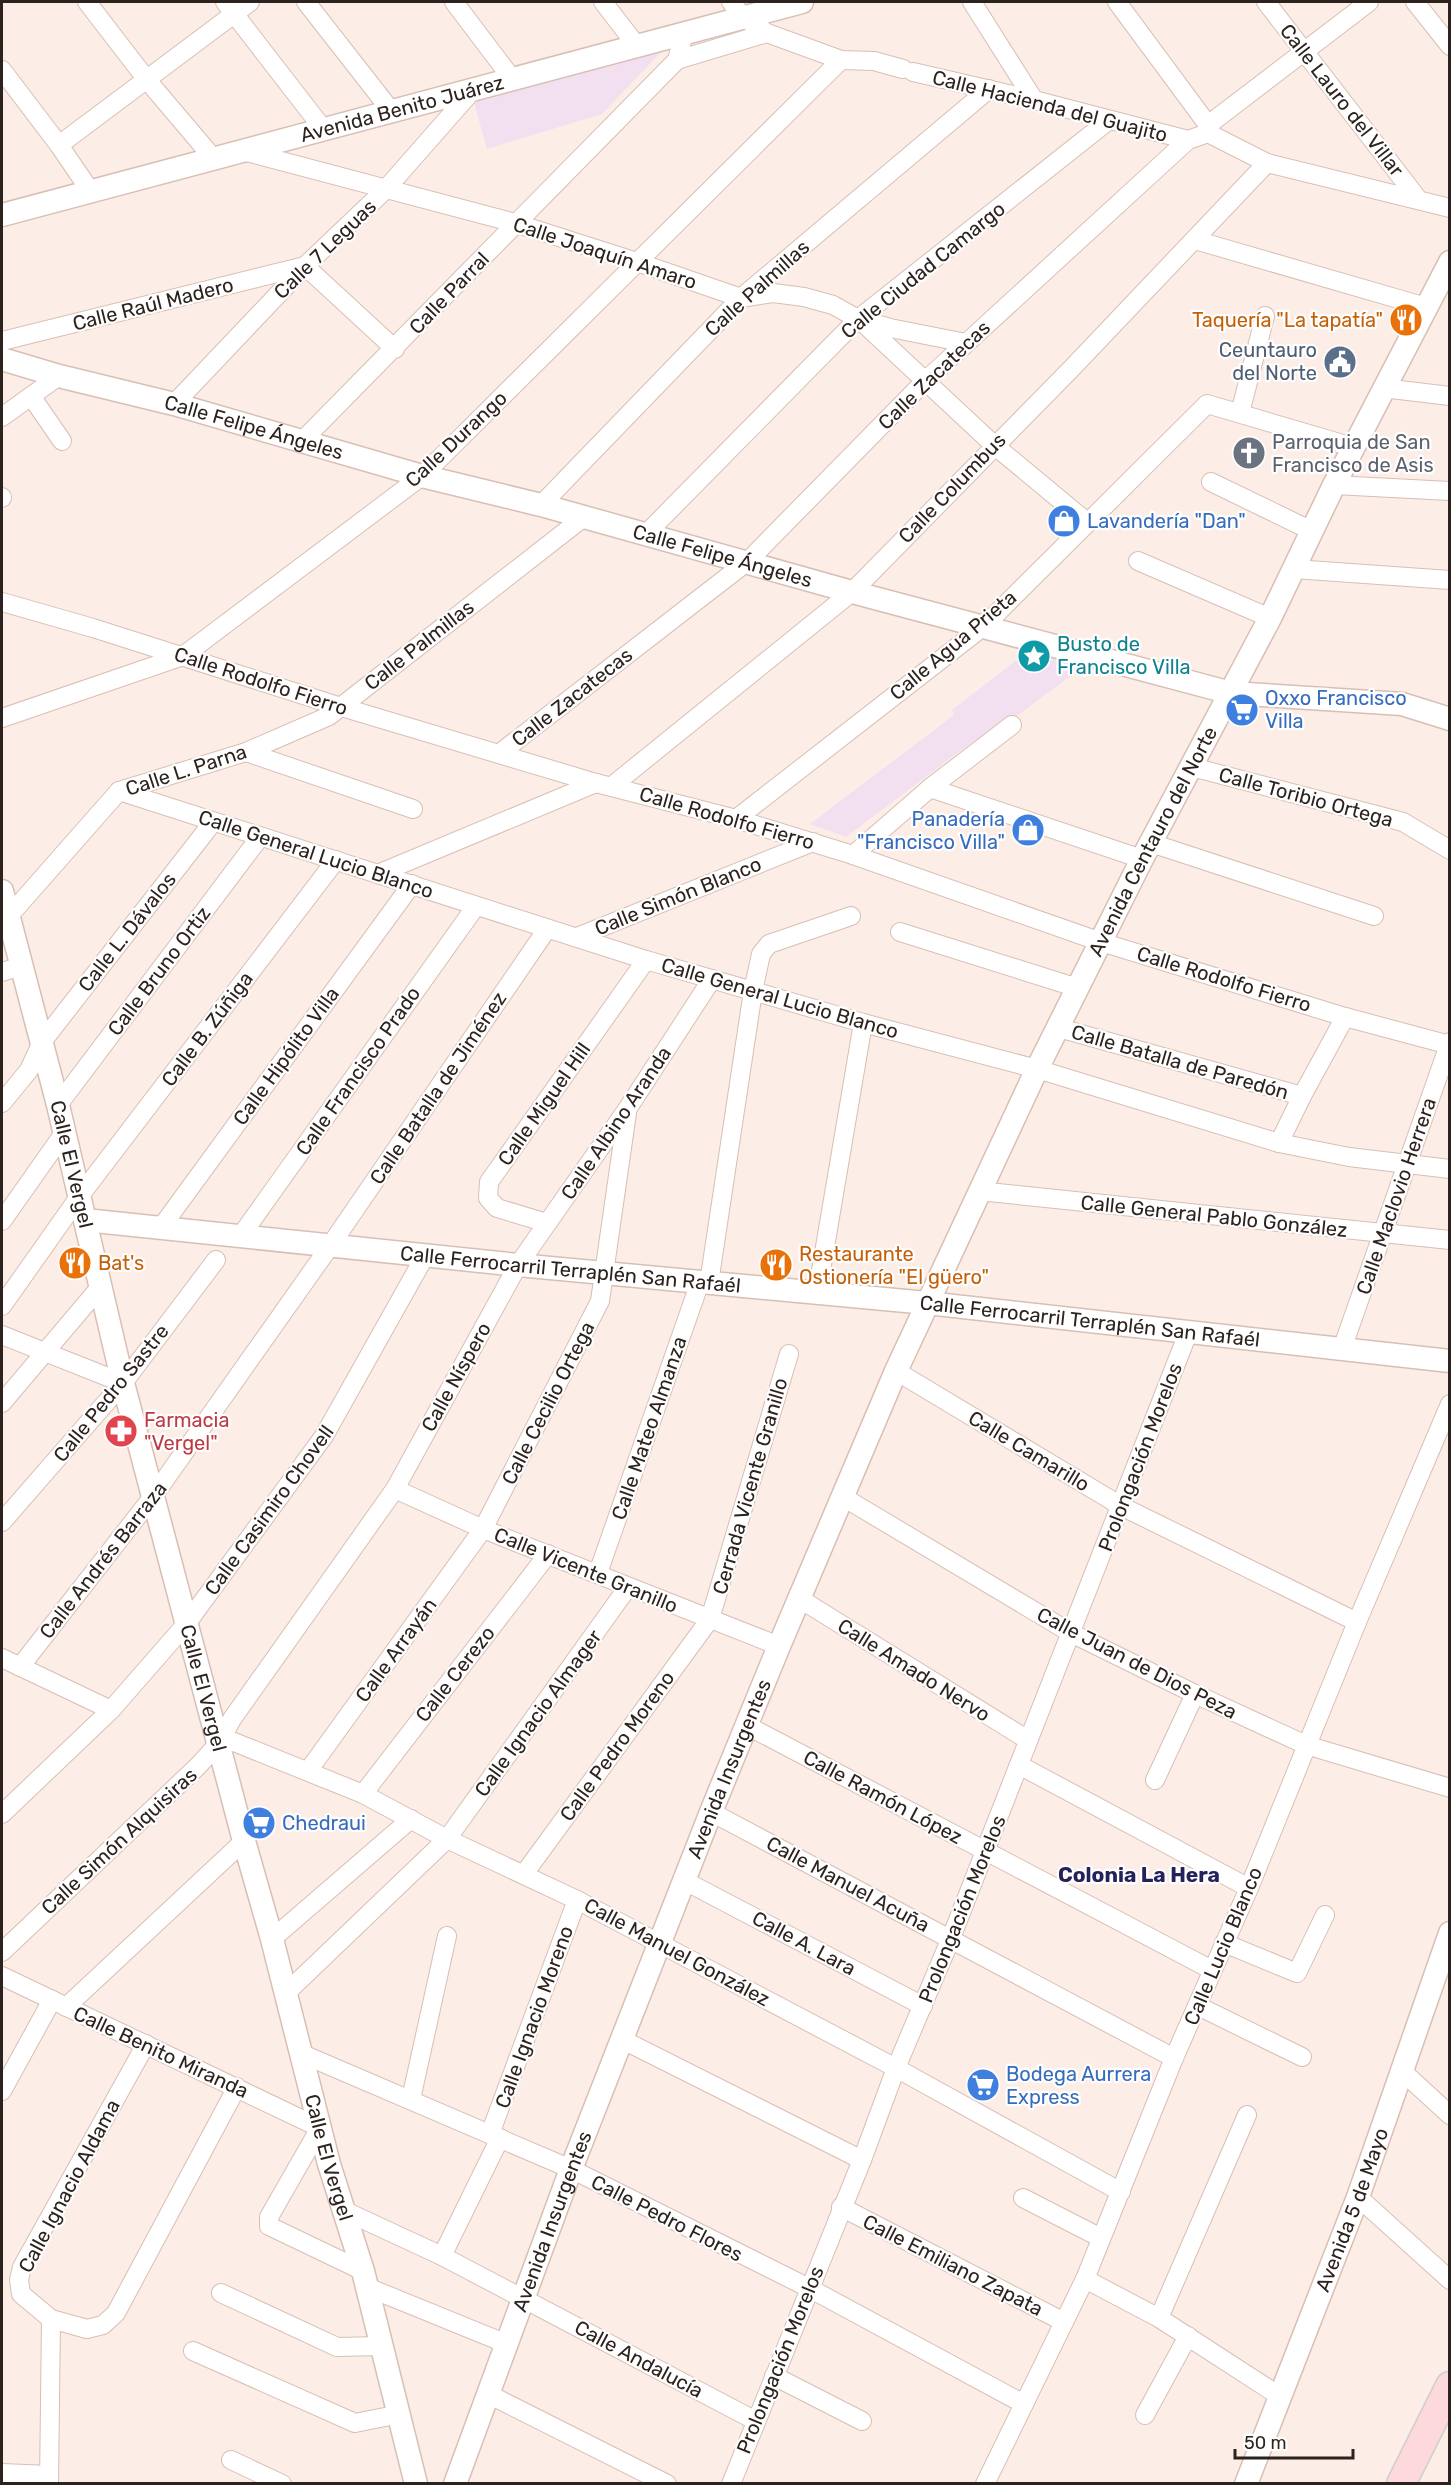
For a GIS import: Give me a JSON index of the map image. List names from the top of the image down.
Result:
{
  "streets": {
    "street": [
      "Calle Lauro del Villar",
      "Calle Hacienda del Guajito",
      "Avenida Benito Juárez",
      "Calle 7 Leguas",
      "Calle Joaquín Amaro",
      "Calle Ciudad Camargo",
      "Calle Palmillas",
      "Calle Parral",
      "Calle Raúl Madero",
      "Calle Zacatecas",
      "Calle Felipe Ángeles",
      "Calle Durango",
      "Calle Columbus",
      "Calle Agua Prieta",
      "Calle Rodolfo Fierro",
      "Calle L. Parna",
      "Calle Toribio Ortega",
      "Avenida Centauro del Norte",
      "Calle General Lucio Blanco",
      "Calle Simón Blanco",
      "Calle L. Dávalos",
      "Calle Bruno Ortiz",
      "Calle B. Zúñiga",
      "Calle Hipólito Villa",
      "Calle Batalla de Paredón",
      "Calle Francisco Prado",
      "Calle Batalla de Jiménez",
      "Calle Miguel Hill",
      "Calle Albino Aranda",
      "Calle El Vergel",
      "Calle Maclovio Herrera",
      "Calle General Pablo González",
      "Calle Ferrocarril Terraplén San Rafaél",
      "Calle Níspero",
      "Calle Pedro Sastre",
      "Calle Cecilio Ortega",
      "Calle Mateo Almanza",
      "Calle Camarillo",
      "Prolongación Morelos",
      "Cerrada Vicente Granillo",
      "Calle Casimiro Chovell",
      "Calle Andrés Barraza",
      "Calle Vicente Granillo",
      "Calle Arrayán",
      "Calle Juan de Dios Peza",
      "Calle Amado Nervo",
      "Calle Cerezo",
      "Calle Ignacio Almager",
      "Calle Pedro Moreno",
      "Avenida Insurgentes",
      "Calle Ramón López",
      "Calle Simón Alquisiras",
      "Calle Manuel Acuña",
      "Calle A. Lara",
      "Calle Lucio Blanco",
      "Calle Manuel González",
      "Calle Ignacio Moreno",
      "Calle Benito Miranda",
      "Calle Ignacio Aldama",
      "Avenida 5 de Mayo",
      "Calle Pedro Flores",
      "Calle Emiliano Zapata",
      "Calle Andalucía"
    ]
  },
  "crossings": [
    ["Calle Lauro del Villar", "Calle Zacatecas"],
    ["Calle Hacienda del Guajito", "Avenida Benito Juárez"],
    ["Calle Hacienda del Guajito", "Calle Ciudad Camargo"],
    ["Calle Hacienda del Guajito", "Calle Palmillas"],
    ["Calle Hacienda del Guajito", "Calle Zacatecas"],
    ["Calle Hacienda del Guajito", "Calle Durango"],
    ["Avenida Benito Juárez", "Calle 7 Leguas"],
    ["Avenida Benito Juárez", "Calle Joaquín Amaro"],
    ["Calle 7 Leguas", "Calle Joaquín Amaro"],
    ["Calle 7 Leguas", "Calle Raúl Madero"],
    ["Calle 7 Leguas", "Calle Felipe Ángeles"],
    ["Calle Joaquín Amaro", "Calle Ciudad Camargo"],
    ["Calle Joaquín Amaro", "Calle Palmillas"],
    ["Calle Joaquín Amaro", "Calle Parral"],
    ["Calle Joaquín Amaro", "Calle Zacatecas"],
    ["Calle Joaquín Amaro", "Calle Durango"],
    ["Calle Ciudad Camargo", "Calle Felipe Ángeles"],
    ["Calle Palmillas", "Calle Felipe Ángeles"],
    ["Calle Palmillas", "Calle Rodolfo Fierro"],
    ["Calle Palmillas", "Calle L. Parna"],
    ["Calle Parral", "Calle Felipe Ángeles"],
    ["Calle Zacatecas", "Calle Felipe Ángeles"],
    ["Calle Zacatecas", "Calle Rodolfo Fierro"],
    ["Calle Felipe Ángeles", "Calle Durango"],
    ["Calle Felipe Ángeles", "Calle Columbus"],
    ["Calle Felipe Ángeles", "Calle Agua Prieta"],
    ["Calle Felipe Ángeles", "Avenida Centauro del Norte"],
    ["Calle Durango", "Calle Rodolfo Fierro"],
    ["Calle Columbus", "Calle Rodolfo Fierro"],
    ["Calle Columbus", "Calle General Lucio Blanco"],
    ["Calle Agua Prieta", "Calle Rodolfo Fierro"],
    ["Calle Rodolfo Fierro", "Calle L. Parna"],
    ["Calle Rodolfo Fierro", "Avenida Centauro del Norte"],
    ["Calle Rodolfo Fierro", "Calle Simón Blanco"],
    ["Calle Rodolfo Fierro", "Calle Maclovio Herrera"],
    ["Calle L. Parna", "Calle General Lucio Blanco"],
    ["Calle L. Parna", "Calle El Vergel"],
    ["Calle Toribio Ortega", "Avenida Centauro del Norte"],
    ["Avenida Centauro del Norte", "Calle General Lucio Blanco"],
    ["Avenida Centauro del Norte", "Calle Batalla de Paredón"],
    ["Avenida Centauro del Norte", "Avenida Insurgentes"],
    ["Calle General Lucio Blanco", "Calle Simón Blanco"],
    ["Calle General Lucio Blanco", "Calle L. Dávalos"],
    ["Calle General Lucio Blanco", "Calle Bruno Ortiz"],
    ["Calle General Lucio Blanco", "Calle B. Zúñiga"],
    ["Calle General Lucio Blanco", "Calle Hipólito Villa"],
    ["Calle General Lucio Blanco", "Calle Francisco Prado"],
    ["Calle General Lucio Blanco", "Calle Batalla de Jiménez"],
    ["Calle General Lucio Blanco", "Calle Miguel Hill"],
    ["Calle General Lucio Blanco", "Calle Albino Aranda"],
    ["Calle General Lucio Blanco", "Calle Maclovio Herrera"],
    ["Calle General Lucio Blanco", "Calle Mateo Almanza"],
    ["Calle General Lucio Blanco", "Avenida Insurgentes"],
    ["Calle L. Dávalos", "Calle El Vergel"],
    ["Calle Bruno Ortiz", "Calle El Vergel"],
    ["Calle B. Zúñiga", "Calle El Vergel"],
    ["Calle Hipólito Villa", "Calle Ferrocarril Terraplén San Rafaél"],
    ["Calle Francisco Prado", "Calle Ferrocarril Terraplén San Rafaél"],
    ["Calle Batalla de Jiménez", "Calle Ferrocarril Terraplén San Rafaél"],
    ["Calle Batalla de Jiménez", "Calle Andrés Barraza"],
    ["Calle Miguel Hill", "Calle Albino Aranda"],
    ["Calle Albino Aranda", "Calle Ferrocarril Terraplén San Rafaél"],
    ["Calle Albino Aranda", "Calle Níspero"],
    ["Calle Albino Aranda", "Calle Cecilio Ortega"],
    ["Calle El Vergel", "Calle Ferrocarril Terraplén San Rafaél"],
    ["Calle El Vergel", "Calle Pedro Sastre"],
    ["Calle El Vergel", "Calle Casimiro Chovell"],
    ["Calle El Vergel", "Calle Andrés Barraza"],
    ["Calle El Vergel", "Calle Ignacio Almager"],
    ["Calle El Vergel", "Calle Simón Alquisiras"],
    ["Calle El Vergel", "Calle Manuel González"],
    ["Calle El Vergel", "Calle Benito Miranda"],
    ["Calle El Vergel", "Calle Pedro Flores"],
    ["Calle El Vergel", "Calle Andalucía"],
    ["Calle Maclovio Herrera", "Calle General Pablo González"],
    ["Calle Maclovio Herrera", "Calle Ferrocarril Terraplén San Rafaél"],
    ["Calle General Pablo González", "Avenida Insurgentes"],
    ["Calle Ferrocarril Terraplén San Rafaél", "Calle Níspero"],
    ["Calle Ferrocarril Terraplén San Rafaél", "Calle Cecilio Ortega"],
    ["Calle Ferrocarril Terraplén San Rafaél", "Calle Mateo Almanza"],
    ["Calle Ferrocarril Terraplén San Rafaél", "Prolongación Morelos"],
    ["Calle Ferrocarril Terraplén San Rafaél", "Calle Casimiro Chovell"],
    ["Calle Ferrocarril Terraplén San Rafaél", "Calle Andrés Barraza"],
    ["Calle Ferrocarril Terraplén San Rafaél", "Avenida Insurgentes"],
    ["Calle Níspero", "Calle Vicente Granillo"],
    ["Calle Níspero", "Calle Simón Alquisiras"],
    ["Calle Cecilio Ortega", "Calle Vicente Granillo"],
    ["Calle Cecilio Ortega", "Calle Arrayán"],
    ["Calle Mateo Almanza", "Calle Vicente Granillo"],
    ["Calle Camarillo", "Prolongación Morelos"],
    ["Calle Camarillo", "Avenida Insurgentes"],
    ["Calle Camarillo", "Calle Lucio Blanco"],
    ["Prolongación Morelos", "Calle Juan de Dios Peza"],
    ["Prolongación Morelos", "Calle Amado Nervo"],
    ["Prolongación Morelos", "Calle Ramón López"],
    ["Prolongación Morelos", "Calle Manuel Acuña"],
    ["Prolongación Morelos", "Calle A. Lara"],
    ["Prolongación Morelos", "Calle Manuel González"],
    ["Prolongación Morelos", "Calle Pedro Flores"],
    ["Prolongación Morelos", "Calle Emiliano Zapata"],
    ["Prolongación Morelos", "Calle Andalucía"],
    ["Cerrada Vicente Granillo", "Calle Vicente Granillo"],
    ["Cerrada Vicente Granillo", "Calle Pedro Moreno"],
    ["Calle Vicente Granillo", "Calle Arrayán"],
    ["Calle Vicente Granillo", "Calle Cerezo"],
    ["Calle Vicente Granillo", "Calle Ignacio Almager"],
    ["Calle Vicente Granillo", "Calle Pedro Moreno"],
    ["Calle Vicente Granillo", "Avenida Insurgentes"],
    ["Calle Vicente Granillo", "Calle Simón Alquisiras"],
    ["Calle Arrayán", "Calle Manuel González"],
    ["Calle Juan de Dios Peza", "Avenida Insurgentes"],
    ["Calle Juan de Dios Peza", "Calle Lucio Blanco"],
    ["Calle Amado Nervo", "Avenida Insurgentes"],
    ["Calle Cerezo", "Calle Manuel González"],
    ["Calle Ignacio Almager", "Calle Manuel González"],
    ["Calle Pedro Moreno", "Calle Manuel González"],
    ["Avenida Insurgentes", "Calle Ramón López"],
    ["Avenida Insurgentes", "Calle Manuel Acuña"],
    ["Avenida Insurgentes", "Calle A. Lara"],
    ["Avenida Insurgentes", "Calle Manuel González"],
    ["Avenida Insurgentes", "Calle Pedro Flores"],
    ["Avenida Insurgentes", "Calle Andalucía"],
    ["Calle Ramón López", "Calle Lucio Blanco"],
    ["Calle Simón Alquisiras", "Calle Manuel González"],
    ["Calle Manuel Acuña", "Calle Lucio Blanco"],
    ["Calle Lucio Blanco", "Calle Manuel González"],
    ["Calle Lucio Blanco", "Calle Pedro Flores"],
    ["Calle Lucio Blanco", "Calle Emiliano Zapata"],
    ["Calle Manuel González", "Calle Ignacio Moreno"],
    ["Calle Ignacio Moreno", "Calle Pedro Flores"],
    ["Calle Benito Miranda", "Calle Ignacio Aldama"]
  ],
  "districts": ["Colonia La Hera"],
  "places": {
    "restaurant": ["Taquería \"La tapatía\"", "Bat's", "Restaurante Ostionería \"El güero\""],
    "public building": ["Ceuntauro del Norte"],
    "church": ["Parroquia de San Francisco de Asis"],
    "shop": ["Lavandería \"Dan\"", "Panadería \"Francisco Villa\""],
    "place": ["Busto de Francisco Villa"],
    "supermarket": ["Oxxo Francisco Villa", "Chedraui", "Bodega Aurrera Express"],
    "pharmacy": ["Farmacia \"Vergel\""]
  },
  "scale_bar": "50 m"
}
